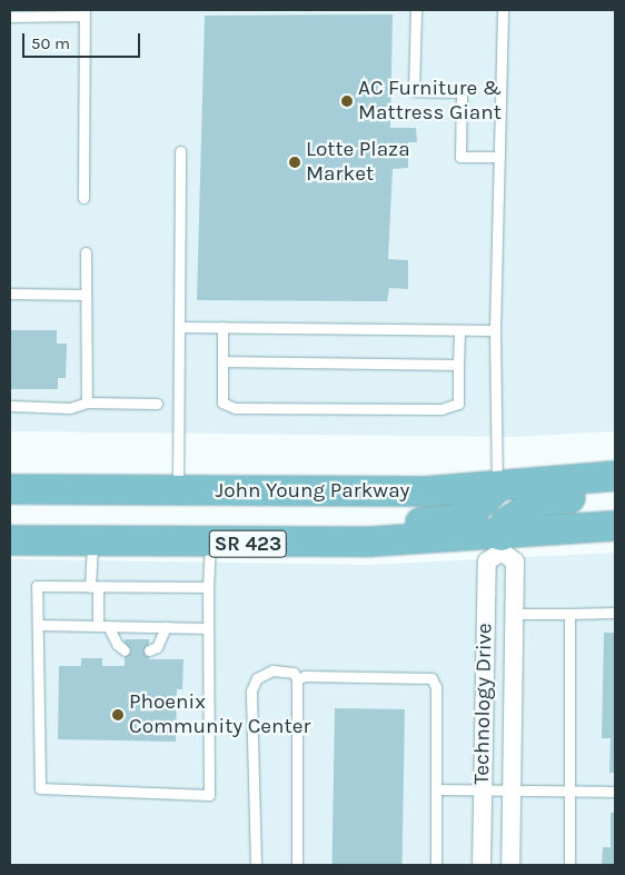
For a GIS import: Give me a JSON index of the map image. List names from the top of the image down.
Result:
{
  "streets": {
    "main road": ["John Young Parkway", "SR 423"],
    "street": ["Technology Drive"]
  },
  "crossings": [
    ["SR 423", "Technology Drive"]
  ],
  "places": ["AC Furniture & Mattress Giant", "Lotte Plaza Market", "Phoenix Community Center"],
  "scale_bar": "50 m"
}
